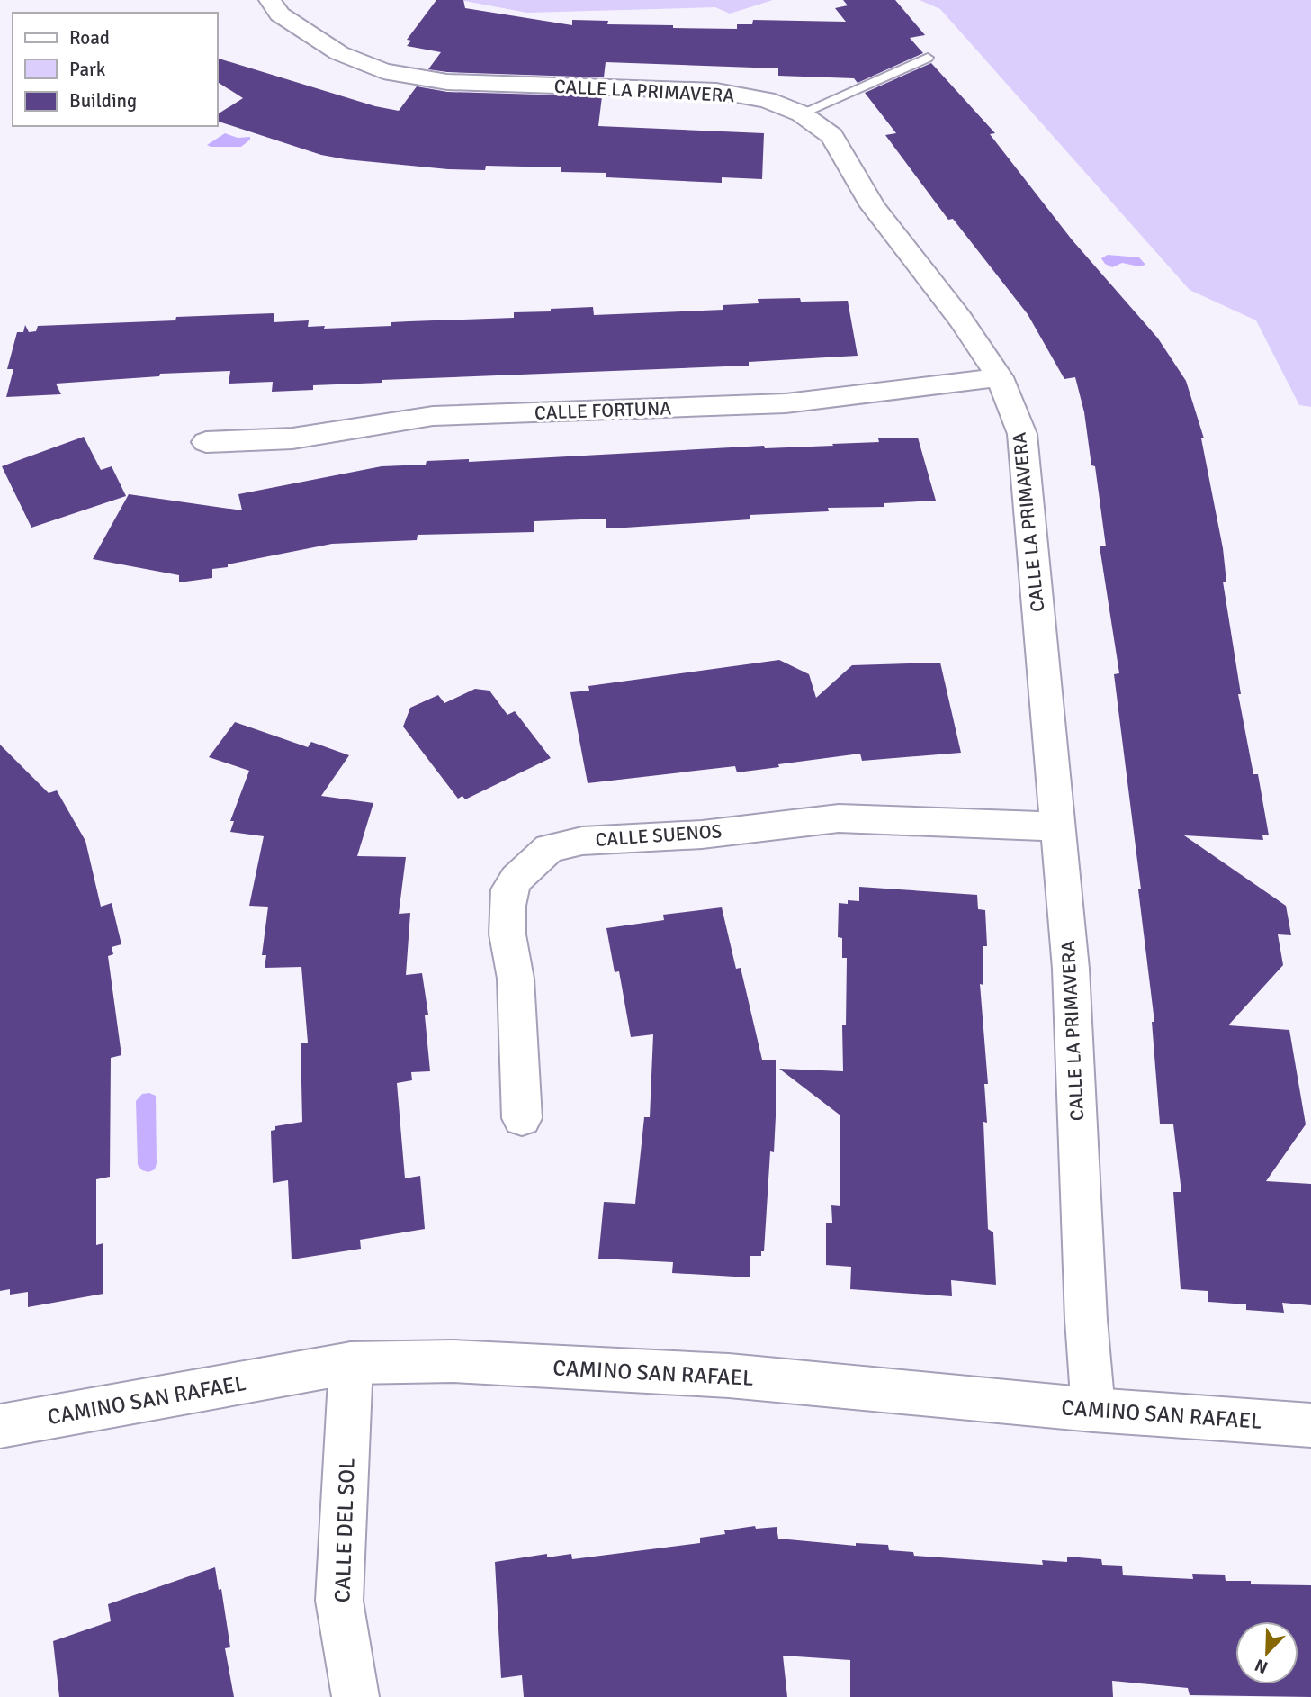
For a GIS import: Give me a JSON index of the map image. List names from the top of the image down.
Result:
{
  "streets": {
    "street": [
      "CALLE LA PRIMAVERA",
      "CALLE FORTUNA",
      "CALLE SUENOS",
      "CAMINO SAN RAFAEL",
      "CALLE DEL SOL"
    ]
  },
  "crossings": [
    ["CALLE LA PRIMAVERA", "CALLE FORTUNA"],
    ["CALLE LA PRIMAVERA", "CALLE SUENOS"],
    ["CALLE LA PRIMAVERA", "CAMINO SAN RAFAEL"],
    ["CAMINO SAN RAFAEL", "CALLE DEL SOL"]
  ],
  "legend": ["Road", "Park", "Building"],
  "north": "bottom left"
}
